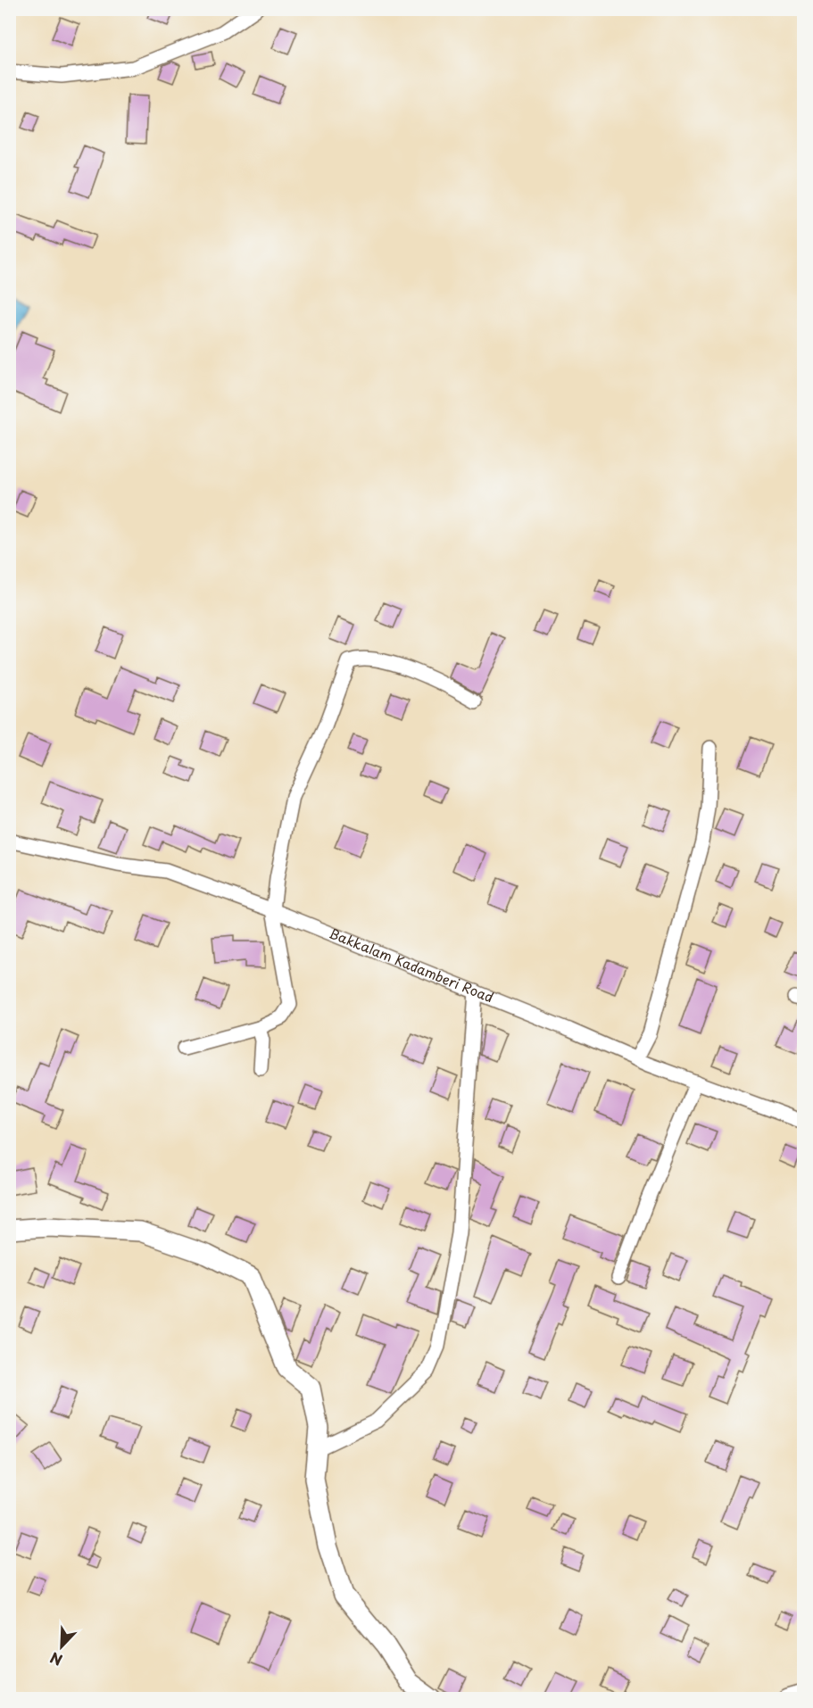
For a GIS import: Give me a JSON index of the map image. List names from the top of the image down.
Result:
{
  "streets": {
    "street": ["Bakkalam Kadamberi Road"]
  },
  "north": "bottom left"
}
